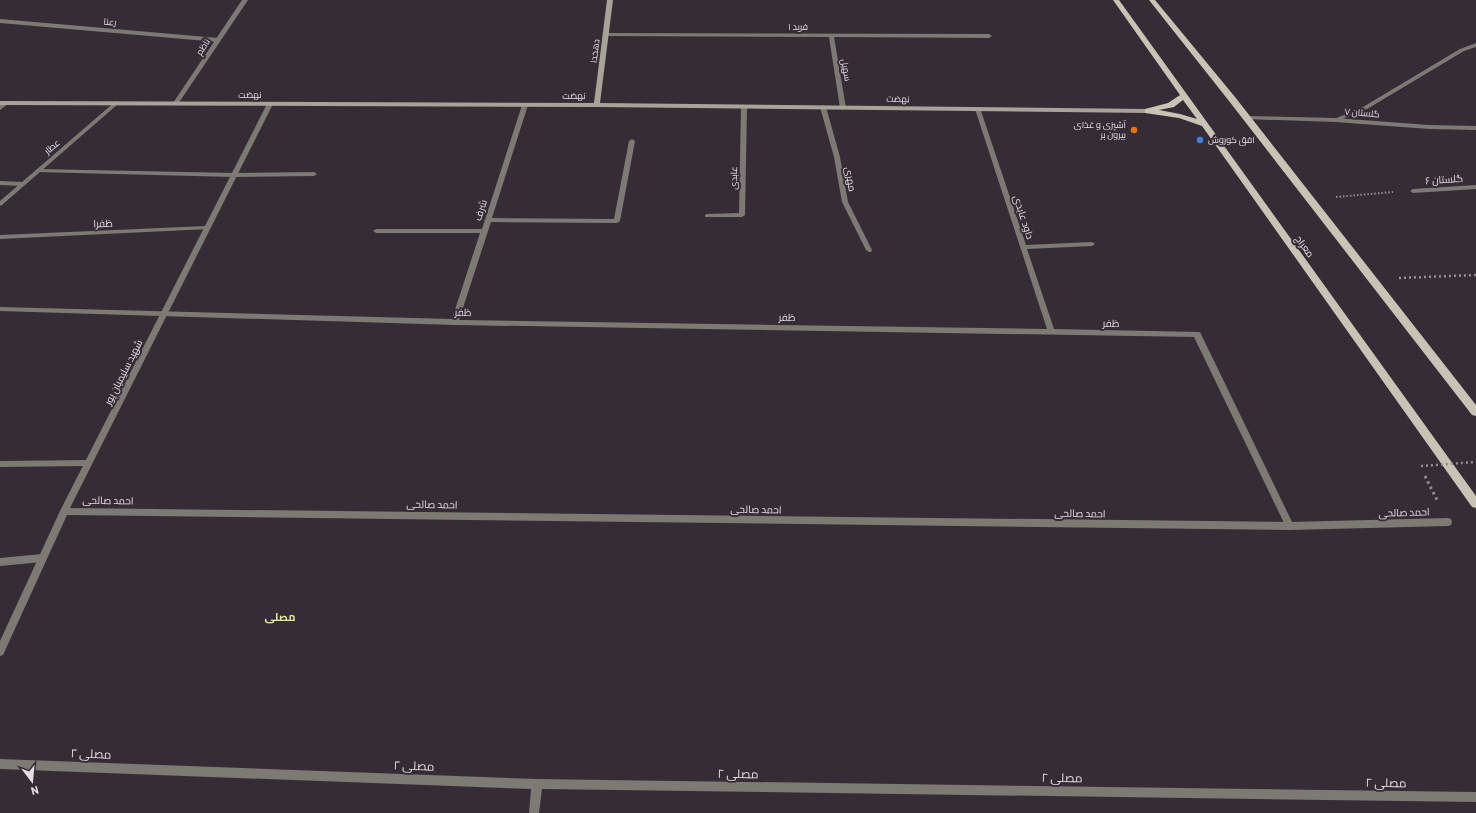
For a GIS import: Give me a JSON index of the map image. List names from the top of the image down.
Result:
{
  "streets": {
    "main road": ["معراج"],
    "street": [
      "رعنا",
      "فرید ۱",
      "ناظم",
      "دهخدا",
      "سهیل",
      "نهضت",
      "گلستان ۷",
      "عطار",
      "عابدی",
      "مهری",
      "گلستان ۶",
      "شرف",
      "داود عابدی",
      "ظفرا",
      "ظفر",
      "شهید سلیمیان پور",
      "احمد صالحی",
      "مصلی ۲"
    ]
  },
  "crossings": [
    ["رعنا", "ناظم"],
    ["فرید ۱", "دهخدا"],
    ["فرید ۱", "سهیل"],
    ["ناظم", "نهضت"],
    ["دهخدا", "نهضت"],
    ["سهیل", "نهضت"],
    ["نهضت", "عطار"],
    ["نهضت", "عابدی"],
    ["نهضت", "مهری"],
    ["نهضت", "شرف"],
    ["نهضت", "داود عابدی"],
    ["نهضت", "شهید سلیمیان پور"],
    ["شرف", "ظفر"],
    ["داود عابدی", "ظفر"],
    ["ظفرا", "شهید سلیمیان پور"],
    ["ظفر", "شهید سلیمیان پور"],
    ["ظفر", "احمد صالحی"],
    ["شهید سلیمیان پور", "احمد صالحی"]
  ],
  "districts": ["مصلی"],
  "places": ["آشپزی و غذای بیرون بر", "افق کوروش"],
  "north": "bottom"
}
